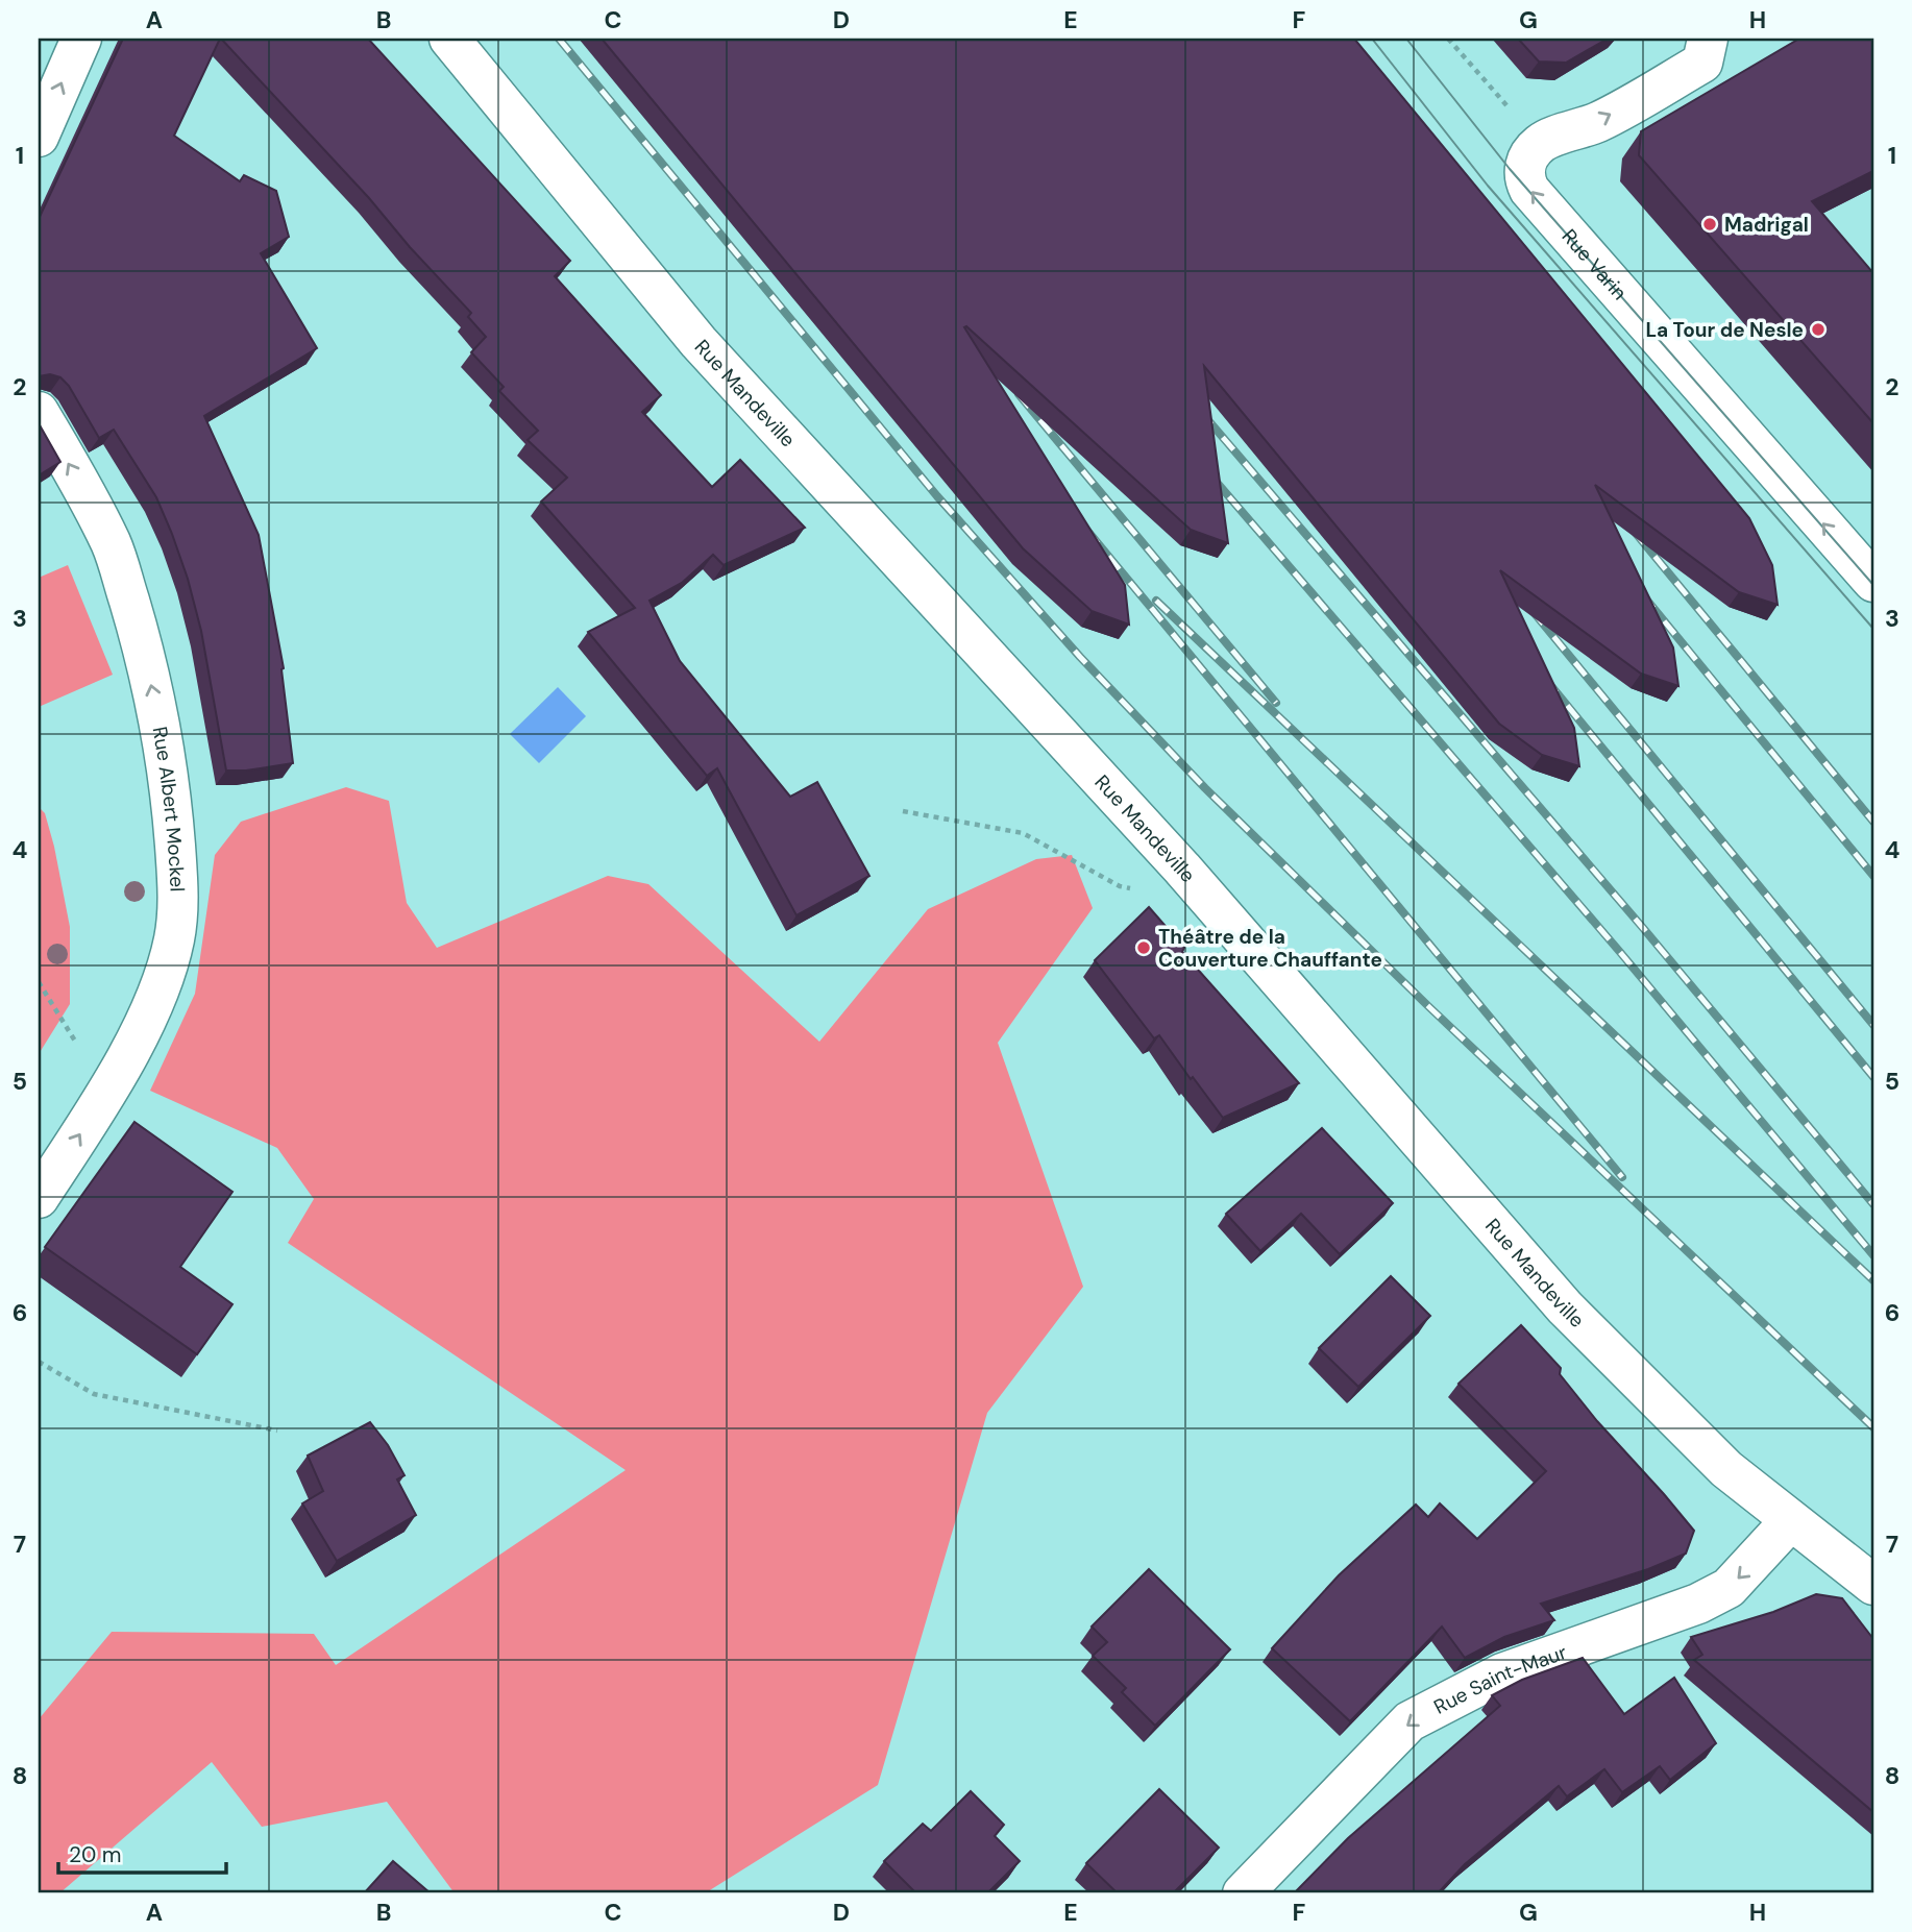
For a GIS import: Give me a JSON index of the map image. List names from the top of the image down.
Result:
{
  "streets": {
    "street": [
      "Rue Varin",
      "Rue Mandeville",
      "Rue Albert Mockel",
      "Rue Saint-Maur"
    ]
  },
  "crossings": [
    ["Rue Mandeville", "Rue Saint-Maur"]
  ],
  "one_way": ["Rue Varin", "Rue Albert Mockel", "Rue Saint-Maur"],
  "places": ["Madrigal", "La Tour de Nesle", "Théâtre de la Couverture Chauffante"],
  "scale_bar": "20 m",
  "grid": {
    "columns": [
      "A",
      "B",
      "C",
      "D",
      "E",
      "F",
      "G",
      "H"
    ],
    "rows": [
      "1",
      "2",
      "3",
      "4",
      "5",
      "6",
      "7",
      "8"
    ]
  }
}
